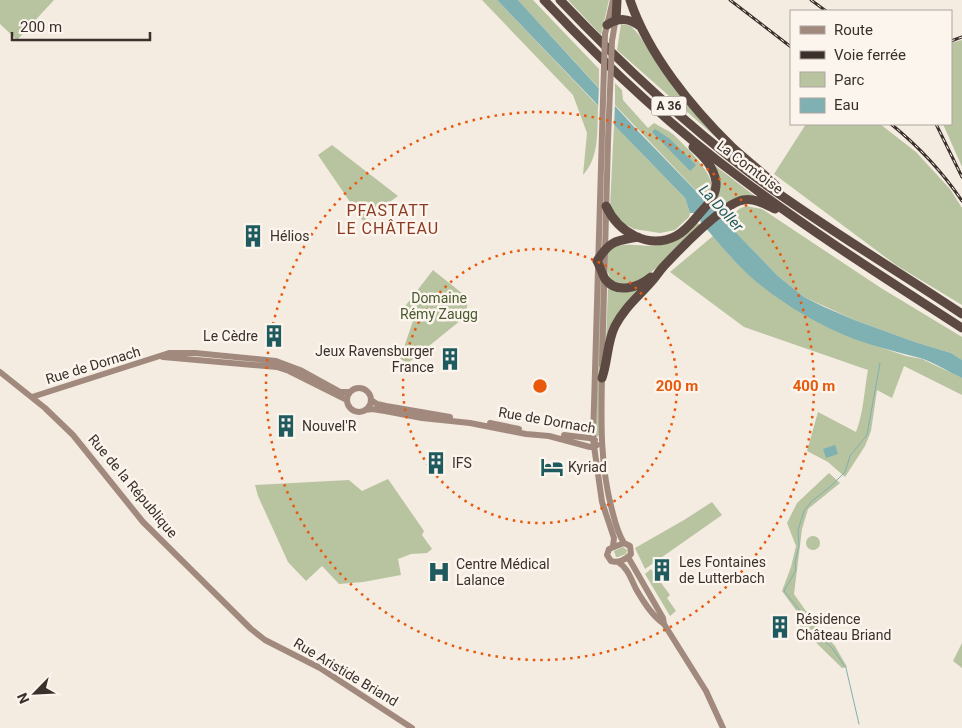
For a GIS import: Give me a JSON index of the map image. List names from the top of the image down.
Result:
{
  "streets": {
    "highway": ["A 36", "La Comtoise"],
    "main road": ["Rue de Dornach", "Rue de la République", "Rue Aristide Briand"]
  },
  "crossings": [
    ["Rue de Dornach", "Rue de la République"],
    ["Rue de la République", "Rue Aristide Briand"]
  ],
  "districts": ["PFASTATT LE CHÂTEAU"],
  "water": ["La Doller"],
  "parks": ["Domaine Rémy Zaugg"],
  "places": {
    "building": [
      "Hélios",
      "Le Cèdre",
      "Jeux Ravensburger France",
      "Nouvel'R",
      "IFS",
      "Les Fontaines de Lutterbach",
      "Résidence Château Briand"
    ],
    "hotel": ["Kyriad"],
    "hospital": ["Centre Médical Lalance"]
  },
  "legend": [
    "Route",
    "Voie ferrée",
    "Parc",
    "Eau"
  ],
  "scale_bar": "200 m",
  "north": "bottom left",
  "rings": ["200 m", "400 m"]
}
